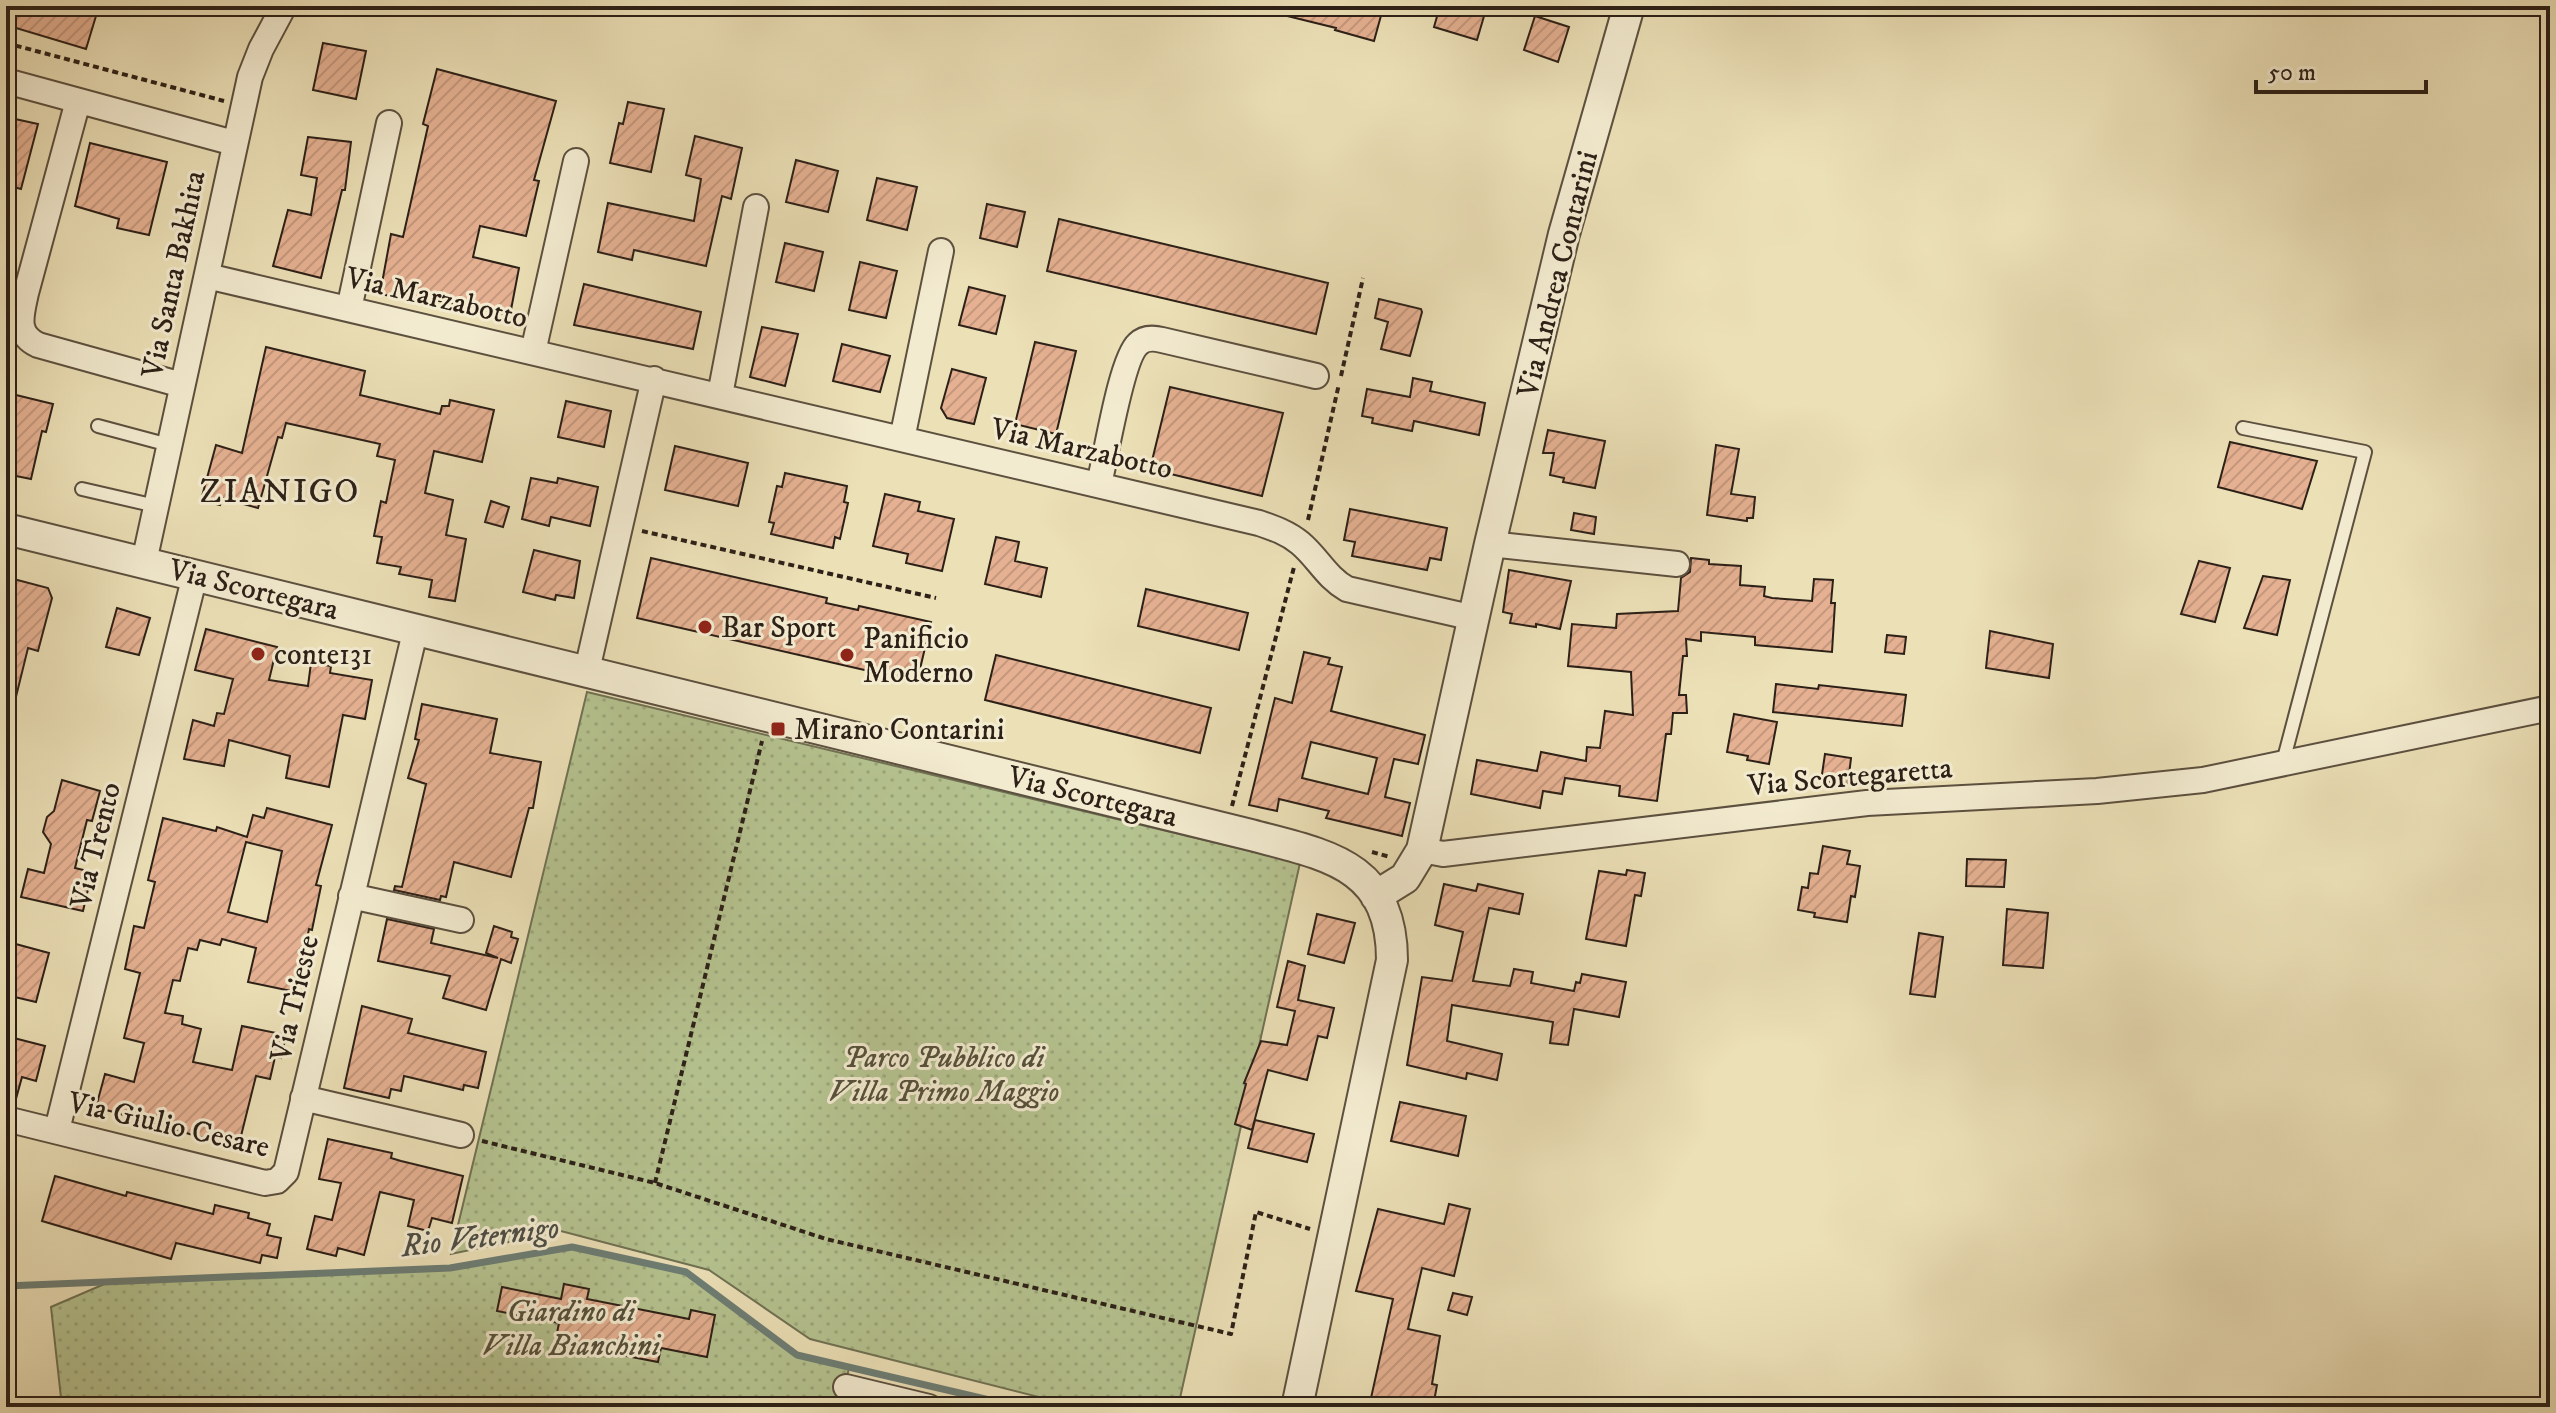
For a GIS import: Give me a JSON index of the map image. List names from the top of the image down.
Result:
{
  "streets": {
    "street": [
      "Via Santa Bakhita",
      "Via Andrea Contarini",
      "Via Marzabotto",
      "Via Scortegara",
      "Via Scortegaretta",
      "Via Trento",
      "Via Trieste",
      "Via Giulio Cesare"
    ]
  },
  "crossings": [
    ["Via Santa Bakhita", "Via Marzabotto"],
    ["Via Santa Bakhita", "Via Scortegara"],
    ["Via Andrea Contarini", "Via Marzabotto"],
    ["Via Andrea Contarini", "Via Scortegara"],
    ["Via Andrea Contarini", "Via Scortegaretta"],
    ["Via Scortegara", "Via Trento"],
    ["Via Scortegara", "Via Trieste"],
    ["Via Trento", "Via Giulio Cesare"],
    ["Via Trieste", "Via Giulio Cesare"]
  ],
  "districts": ["ZIANIGO"],
  "water": ["Rio Veternigo"],
  "parks": ["Parco Pubblico di Villa Primo Maggio", "Giardino di Villa Bianchini"],
  "places": {
    "other": ["Bar Sport", "conte131", "Panificio Moderno"],
    "transit": ["Mirano Contarini"]
  },
  "scale_bar": "50 m"
}
